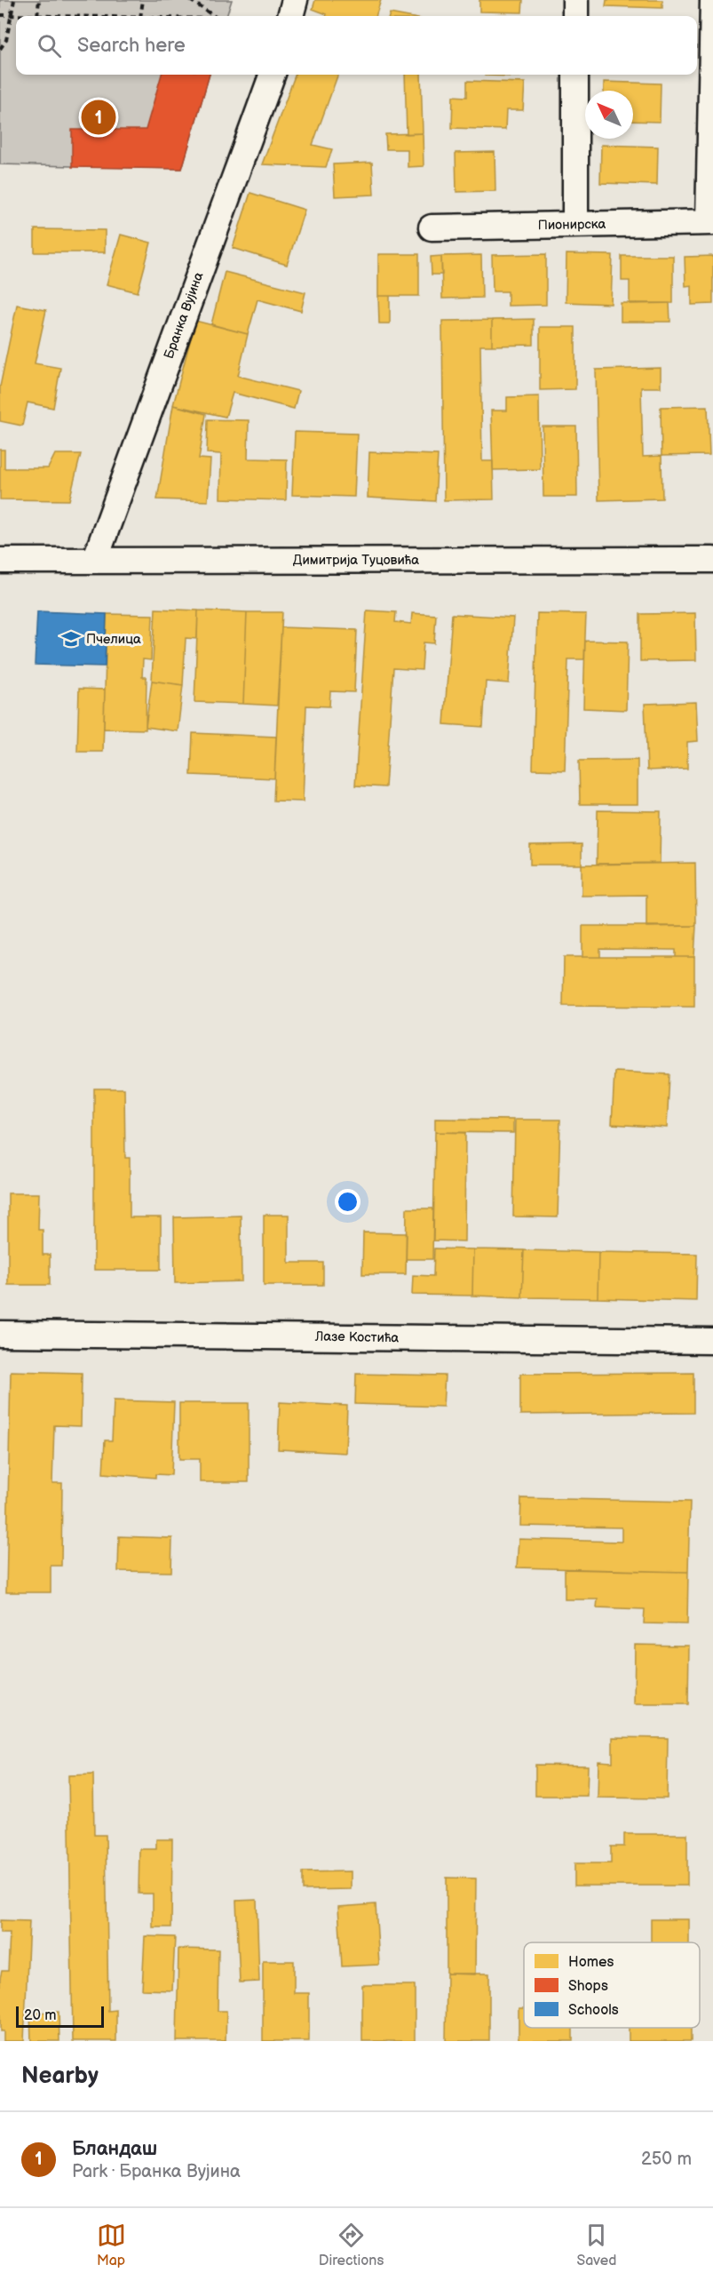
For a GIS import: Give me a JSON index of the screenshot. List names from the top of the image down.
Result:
{
  "streets": {
    "street": [
      "Пионирска",
      "Бранка Вујина",
      "Димитрија Туцовића",
      "Лазе Костића"
    ]
  },
  "crossings": [
    ["Бранка Вујина", "Димитрија Туцовића"]
  ],
  "places": {
    "school or university": ["Пчелица"]
  },
  "legend": ["Homes", "Shops", "Schools"],
  "scale_bar": "20 m",
  "north": "top left",
  "page": {
    "search": "Search here",
    "pins": "1",
    "scale": "20 m",
    "heading": "Nearby",
    "list": [
      {
        "mark": "1",
        "name": "Бландаш",
        "note": "Park · Бранка Вујина",
        "value": "250 m"
      }
    ],
    "nav": ["Map", "Directions", "Saved"]
  }
}
